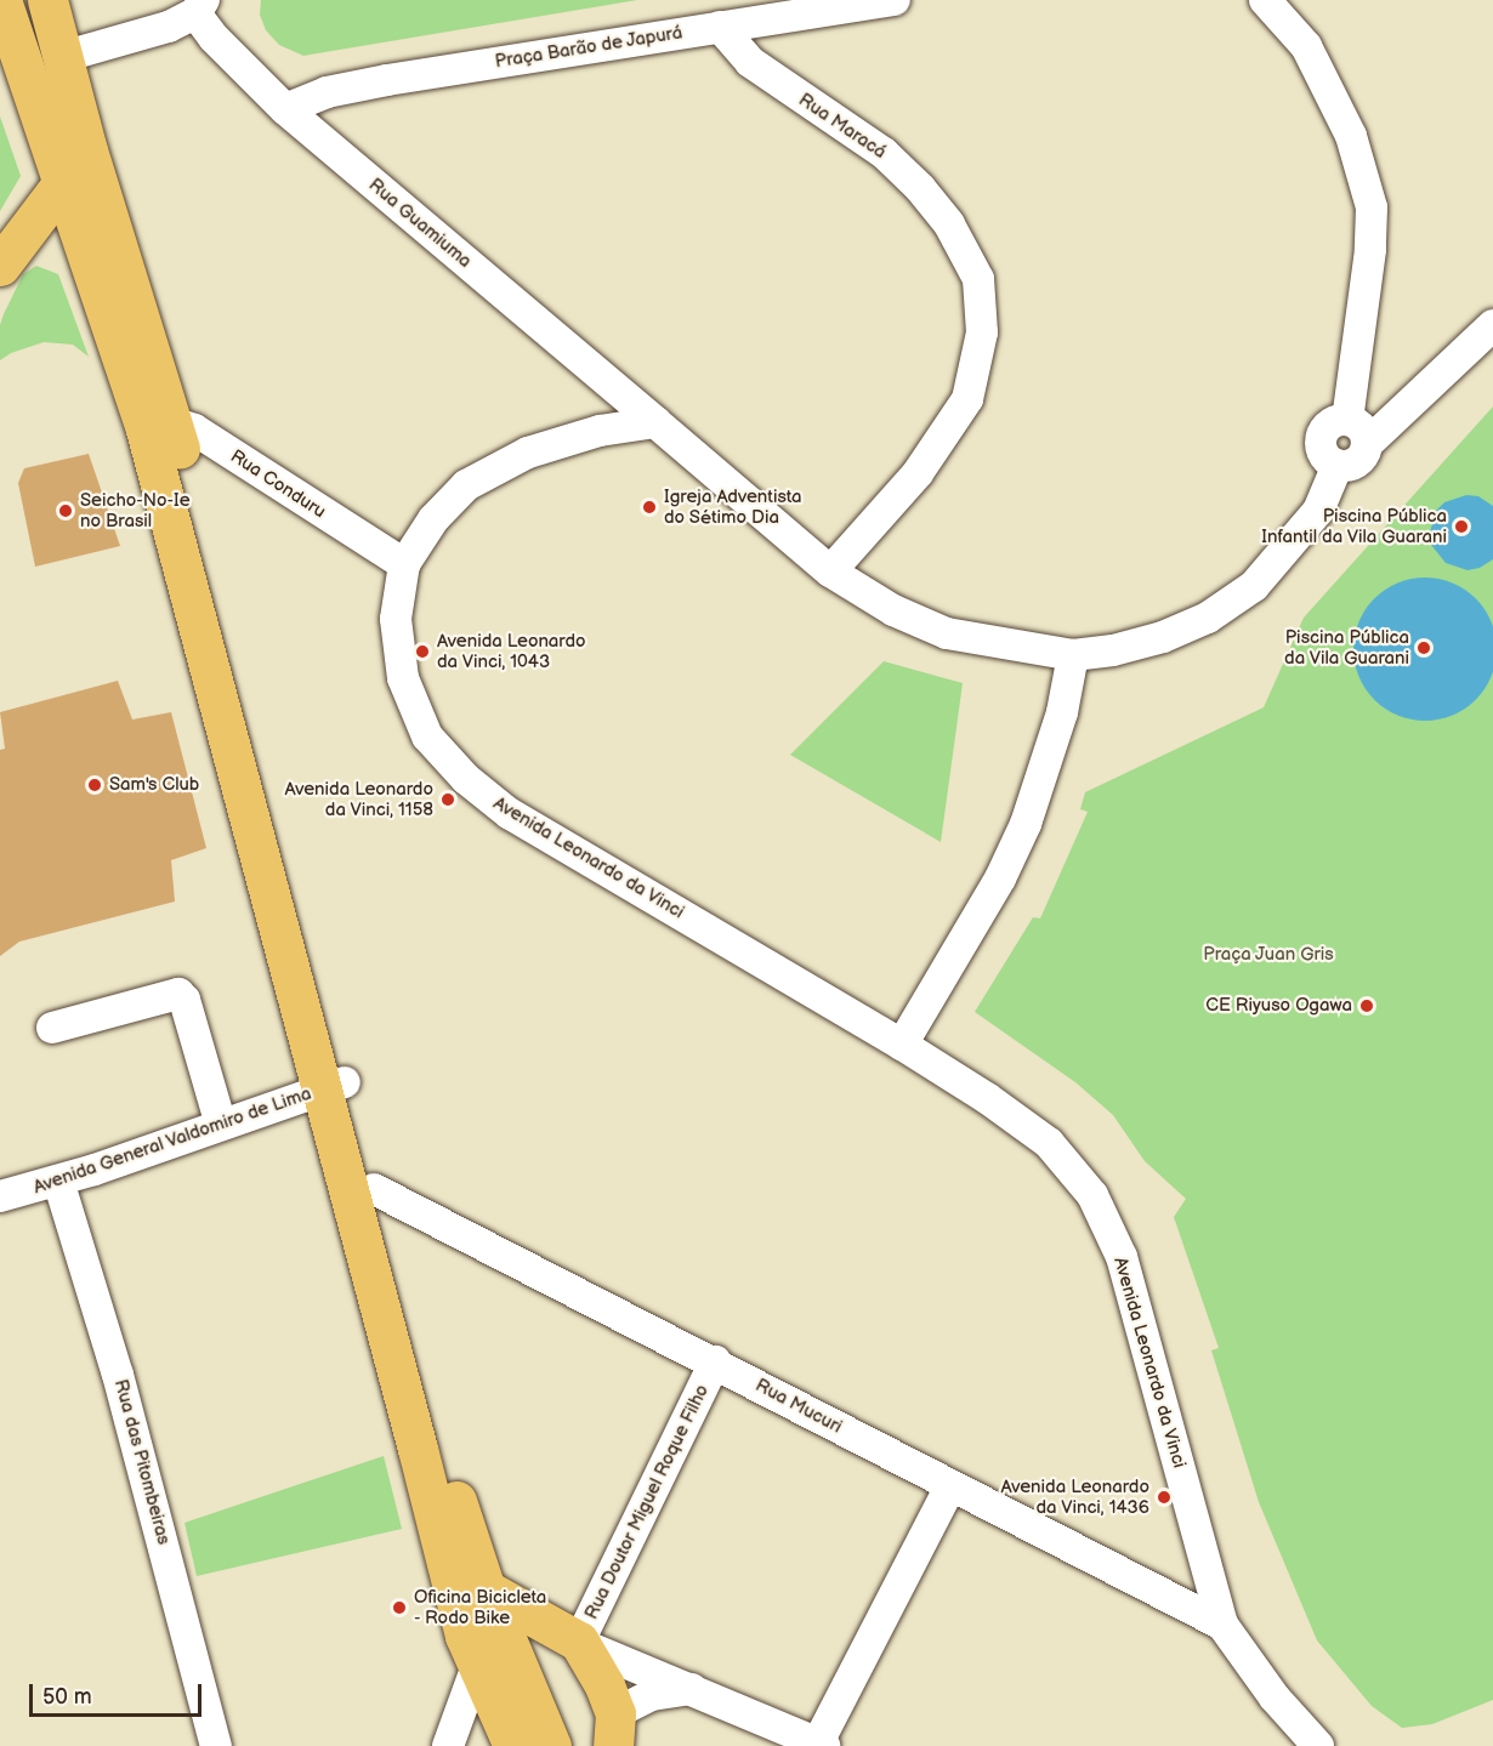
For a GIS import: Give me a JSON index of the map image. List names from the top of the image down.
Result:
{
  "streets": {
    "street": [
      "Praça Barão de Japurá",
      "Rua Maracá",
      "Rua Guamiuma",
      "Rua Conduru",
      "Avenida Leonardo da Vinci",
      "Avenida General Valdomiro de Lima",
      "Rua Mucuri",
      "Rua das Pitombeiras",
      "Rua Doutor Miguel Roque Filho"
    ]
  },
  "crossings": [
    ["Praça Barão de Japurá", "Rua Maracá"],
    ["Praça Barão de Japurá", "Rua Guamiuma"],
    ["Rua Guamiuma", "Avenida Leonardo da Vinci"],
    ["Rua Conduru", "Avenida Leonardo da Vinci"],
    ["Avenida Leonardo da Vinci", "Rua Mucuri"],
    ["Avenida General Valdomiro de Lima", "Rua das Pitombeiras"],
    ["Rua Mucuri", "Rua Doutor Miguel Roque Filho"]
  ],
  "parks": ["Praça Juan Gris"],
  "places": [
    "Igreja Adventista do Sétimo Dia",
    "Seicho-No-Ie no Brasil",
    "Piscina Pública Infantil da Vila Guarani",
    "Piscina Pública da Vila Guarani",
    "Avenida Leonardo da Vinci, 1043",
    "Sam's Club",
    "Avenida Leonardo da Vinci, 1158",
    "CE Riyuso Ogawa",
    "Avenida Leonardo da Vinci, 1436",
    "Oficina Bicicleta - Rodo Bike"
  ],
  "scale_bar": "50 m"
}
